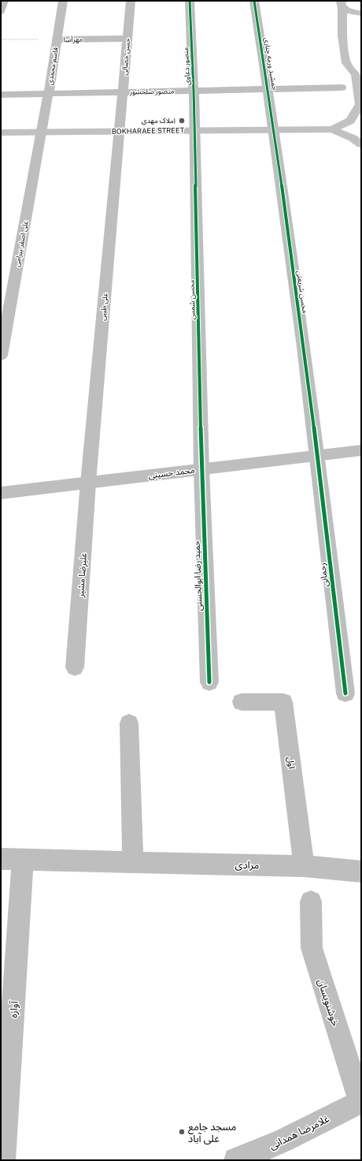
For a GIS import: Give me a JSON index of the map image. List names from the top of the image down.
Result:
{
  "streets": {
    "main road": ["BOKHARAEE STREET"],
    "street": [
      "مهرآسا",
      "حسن خصالی",
      "جمشید ورمه چناری",
      "قاسم محمدی",
      "منصور دعاوی",
      "منصور سلحشور",
      "علی اصغر بیرامی",
      "محسن شریعتی",
      "محسن شمس",
      "علی طیبی",
      "محمد حسینی",
      "علیرضا مشیر",
      "رحمانی",
      "حمید رضا ابوالحسنی",
      "اول",
      "مرادی",
      "خوشنویسان",
      "آوازه",
      "غلامرضا همدانی"
    ]
  },
  "crossings": [
    ["مهرآسا", "حسن خصالی"],
    ["مهرآسا", "قاسم محمدی"],
    ["حسن خصالی", "منصور سلحشور"],
    ["حسن خصالی", "BOKHARAEE STREET"],
    ["حسن خصالی", "علی طیبی"],
    ["جمشید ورمه چناری", "منصور سلحشور"],
    ["جمشید ورمه چناری", "BOKHARAEE STREET"],
    ["جمشید ورمه چناری", "محسن شریعتی"],
    ["قاسم محمدی", "منصور سلحشور"],
    ["قاسم محمدی", "BOKHARAEE STREET"],
    ["قاسم محمدی", "علی اصغر بیرامی"],
    ["منصور دعاوی", "منصور سلحشور"],
    ["منصور دعاوی", "BOKHARAEE STREET"],
    ["منصور دعاوی", "محسن شمس"],
    ["BOKHARAEE STREET", "علی اصغر بیرامی"],
    ["BOKHARAEE STREET", "محسن شریعتی"],
    ["BOKHARAEE STREET", "محسن شمس"],
    ["BOKHARAEE STREET", "علی طیبی"],
    ["محسن شریعتی", "محمد حسینی"],
    ["محسن شریعتی", "رحمانی"],
    ["محسن شمس", "محمد حسینی"],
    ["محسن شمس", "حمید رضا ابوالحسنی"],
    ["علی طیبی", "محمد حسینی"],
    ["علی طیبی", "علیرضا مشیر"],
    ["محمد حسینی", "علیرضا مشیر"],
    ["محمد حسینی", "رحمانی"],
    ["محمد حسینی", "حمید رضا ابوالحسنی"],
    ["اول", "مرادی"],
    ["مرادی", "آوازه"],
    ["خوشنویسان", "غلامرضا همدانی"]
  ],
  "places": ["املاک مهدی", "مسجد جامع علی آباد"]
}
